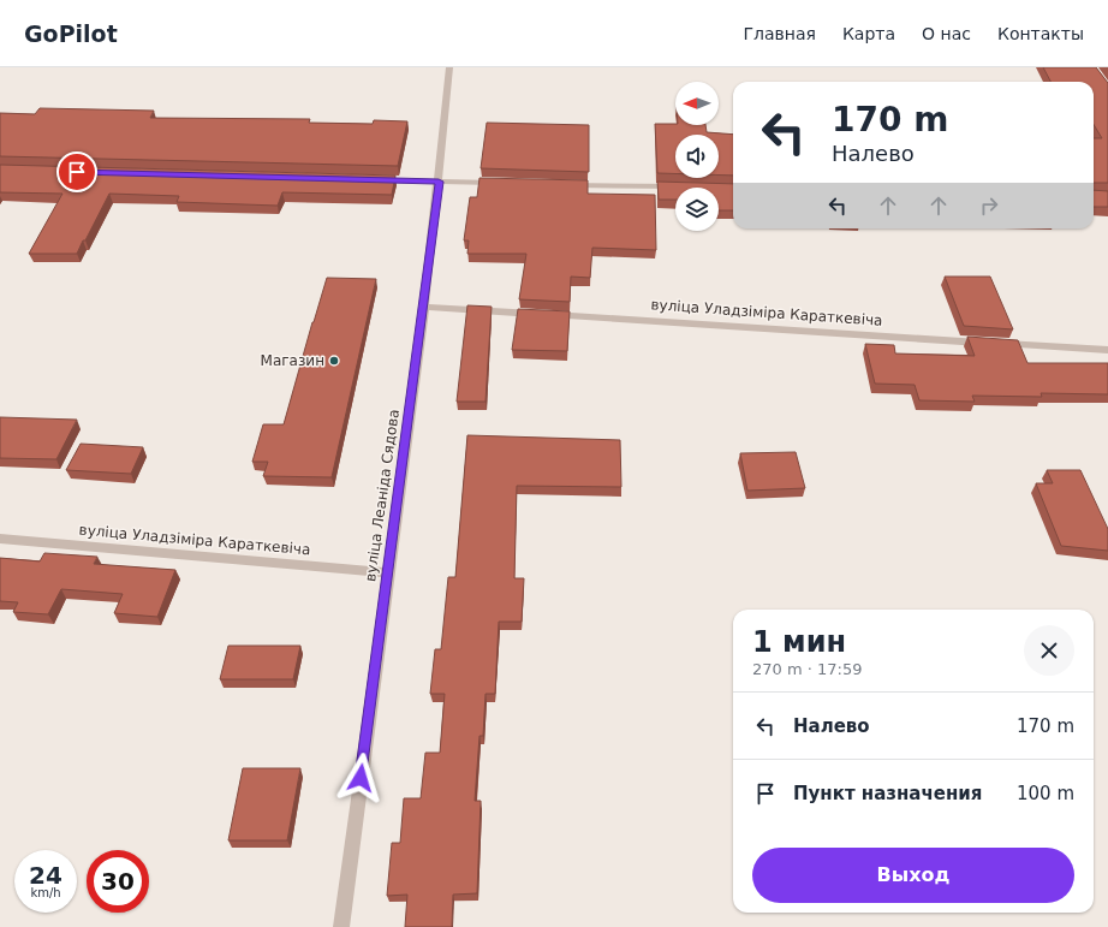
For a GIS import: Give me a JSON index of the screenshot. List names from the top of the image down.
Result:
{
  "streets": {
    "street": ["вуліца Уладзіміра Караткевіча", "вуліца Леаніда Сядова"]
  },
  "crossings": [
    ["вуліца Уладзіміра Караткевіча", "вуліца Леаніда Сядова"]
  ],
  "places": ["Магазин"],
  "north": "left",
  "page": {
    "header": "GoPilot",
    "nav": [
      "Главная",
      "Карта",
      "О нас",
      "Контакты"
    ],
    "turn": ["170 m", "Налево"],
    "heading": ["1 мин", "270 m · 17:59"],
    "list": [
      {
        "name": "Налево",
        "value": "170 m"
      },
      {
        "name": "Пункт назначения",
        "value": "100 m"
      }
    ],
    "buttons": "Выход",
    "speed": "24 km/h",
    "limit": "30"
  }
}
